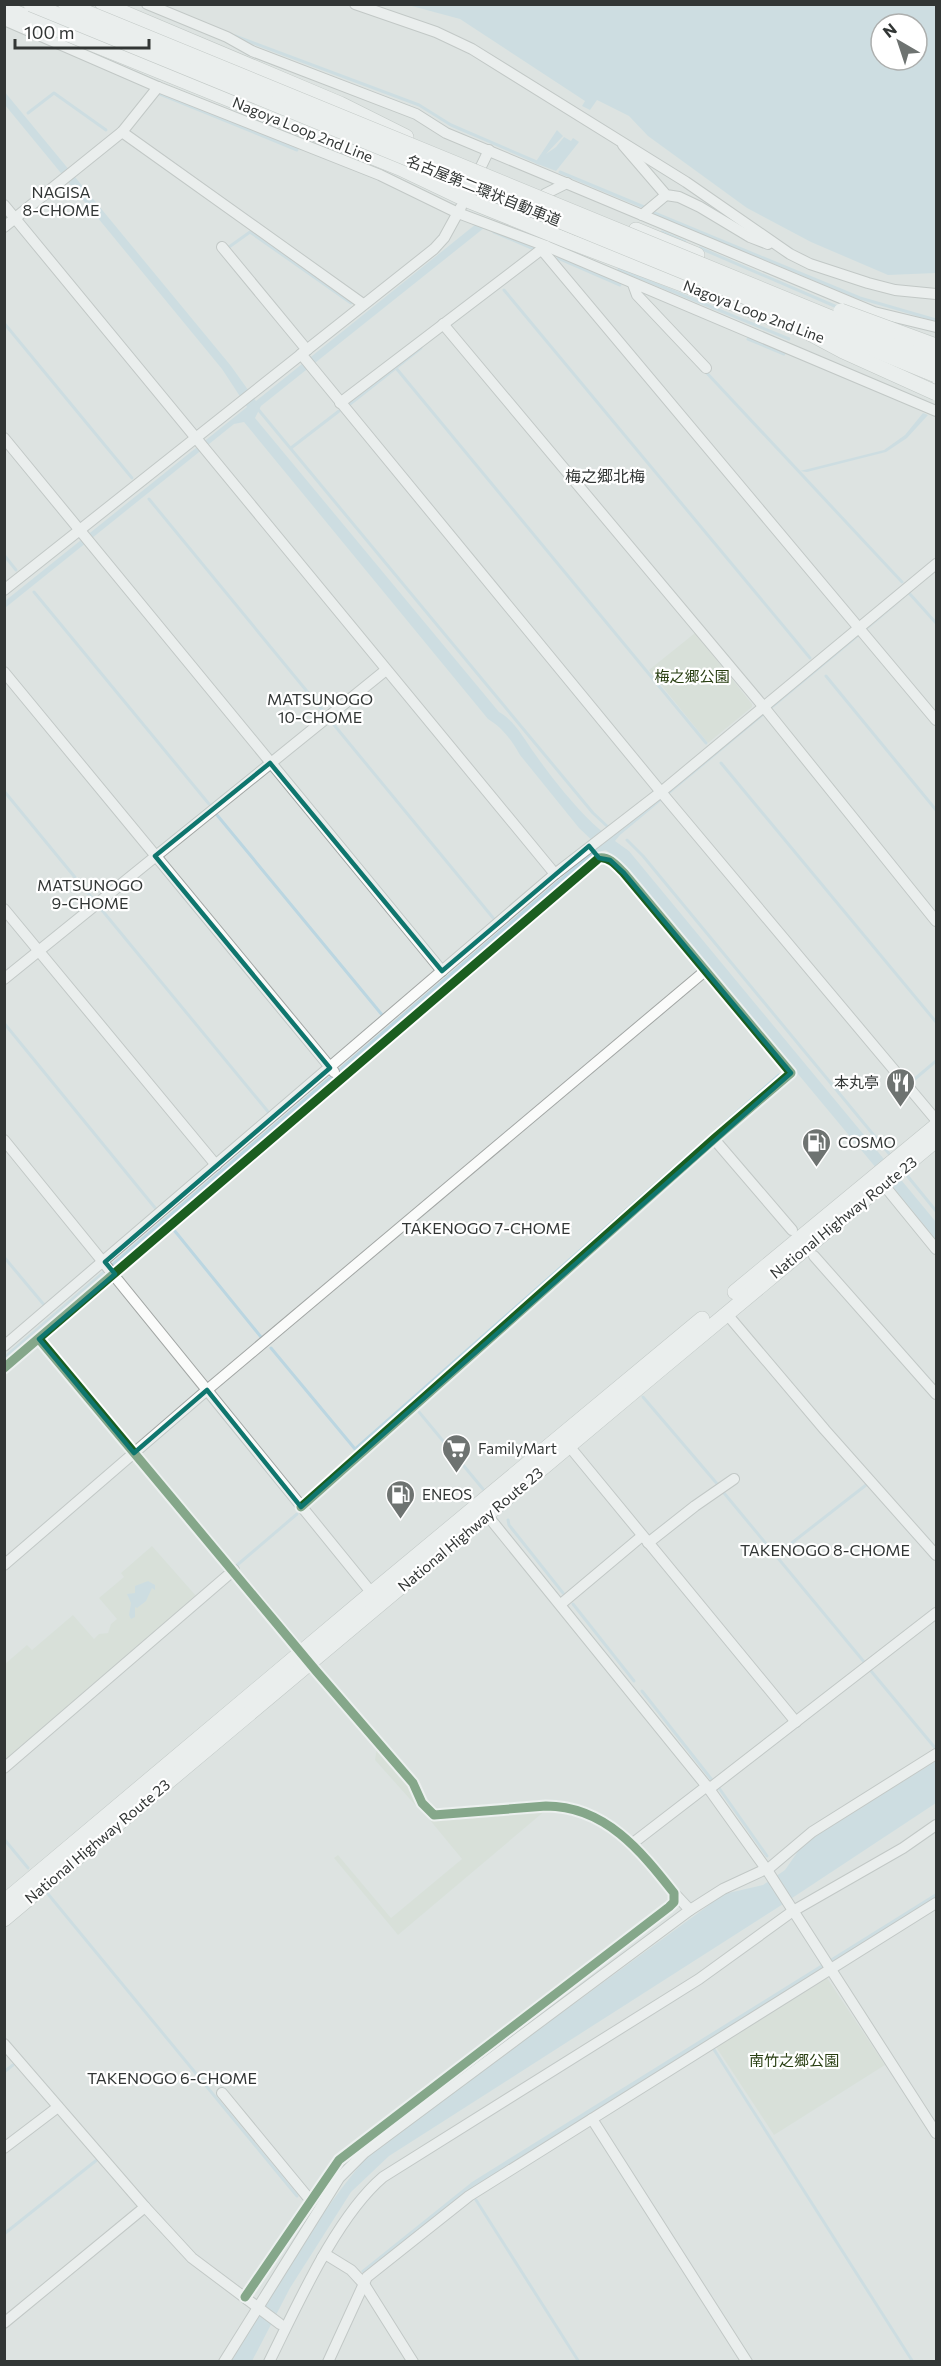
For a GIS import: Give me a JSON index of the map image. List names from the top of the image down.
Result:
{
  "streets": {
    "highway": ["Nagoya Loop 2nd Line", "名古屋第二環状自動車道", "National Highway Route 23"]
  },
  "crossings": [
    ["Nagoya Loop 2nd Line", "名古屋第二環状自動車道"]
  ],
  "districts": [
    "NAGISA 8-CHOME",
    "梅之郷北梅",
    "MATSUNOGO 10-CHOME",
    "MATSUNOGO 9-CHOME",
    "TAKENOGO 7-CHOME",
    "TAKENOGO 8-CHOME",
    "TAKENOGO 6-CHOME"
  ],
  "parks": ["梅之郷公園", "南竹之郷公園"],
  "places": {
    "restaurant": ["本丸亭"],
    "fuel station": ["COSMO", "ENEOS"],
    "supermarket": ["FamilyMart"]
  },
  "scale_bar": "100 m",
  "north": "top left"
}
